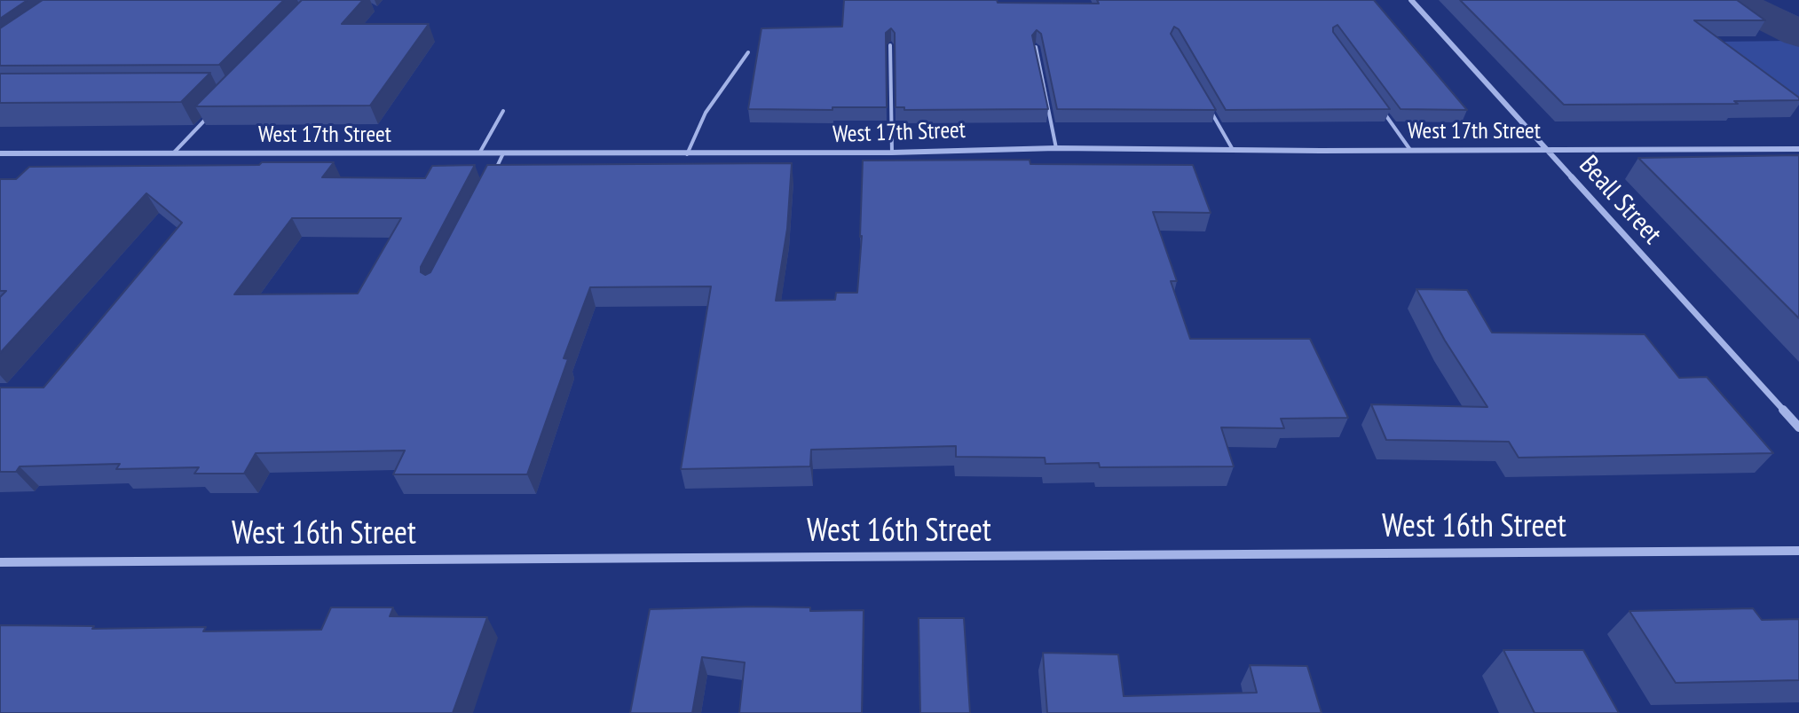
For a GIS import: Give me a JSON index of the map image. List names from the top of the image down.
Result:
{
  "streets": {
    "street": ["West 17th Street", "Beall Street", "West 16th Street"]
  },
  "crossings": [
    ["West 17th Street", "Beall Street"]
  ]
}
